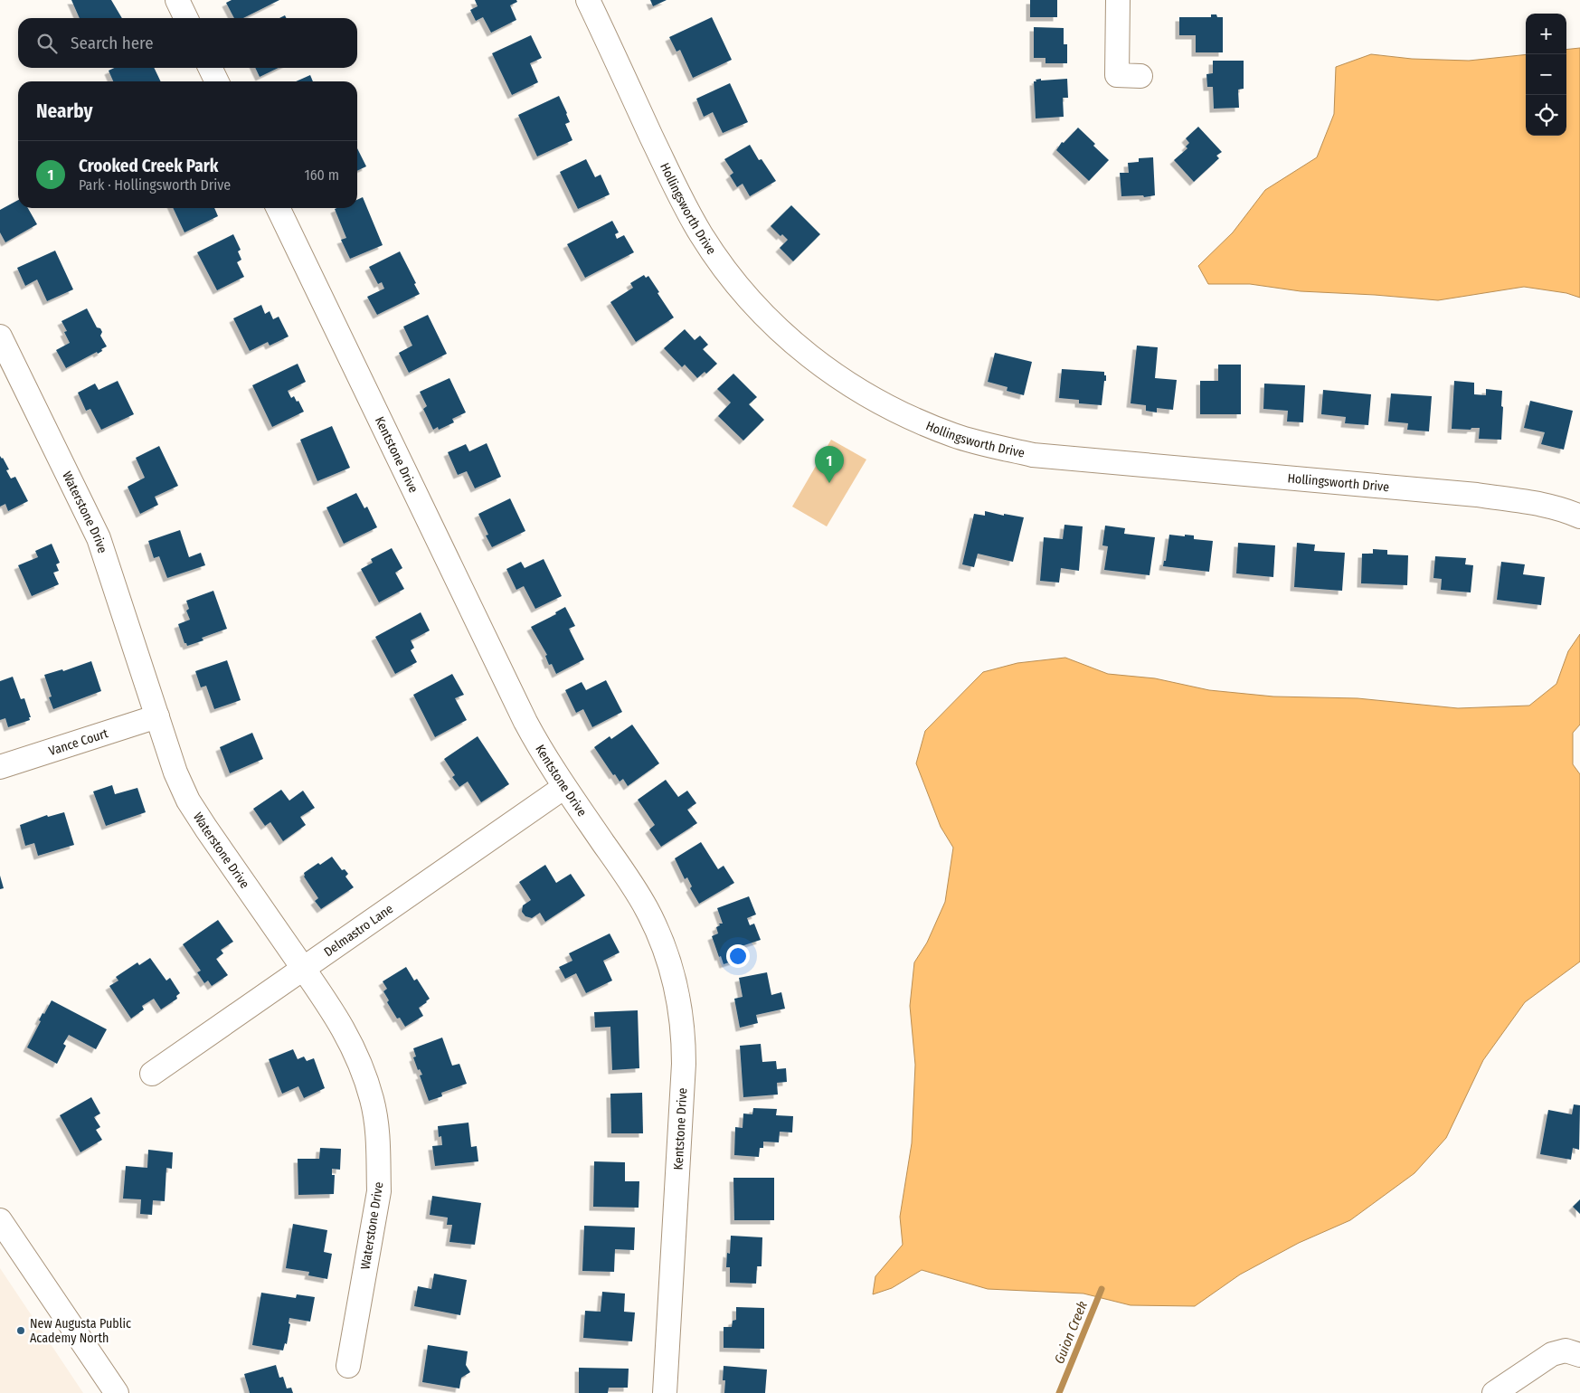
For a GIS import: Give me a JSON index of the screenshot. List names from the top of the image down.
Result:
{
  "streets": {
    "street": [
      "Hollingsworth Drive",
      "Kentstone Drive",
      "Waterstone Drive",
      "Vance Court",
      "Delmastro Lane"
    ]
  },
  "crossings": [
    ["Kentstone Drive", "Delmastro Lane"],
    ["Waterstone Drive", "Vance Court"],
    ["Waterstone Drive", "Delmastro Lane"]
  ],
  "water": ["Guion Creek"],
  "places": ["New Augusta Public Academy North"],
  "page": {
    "map_buttons": ["+", "−"],
    "search": "Search here",
    "heading": "Nearby",
    "list": [
      {
        "mark": "1",
        "name": "Crooked Creek Park",
        "note": "Park · Hollingsworth Drive",
        "value": "160 m"
      }
    ],
    "pins": "1"
  }
}
